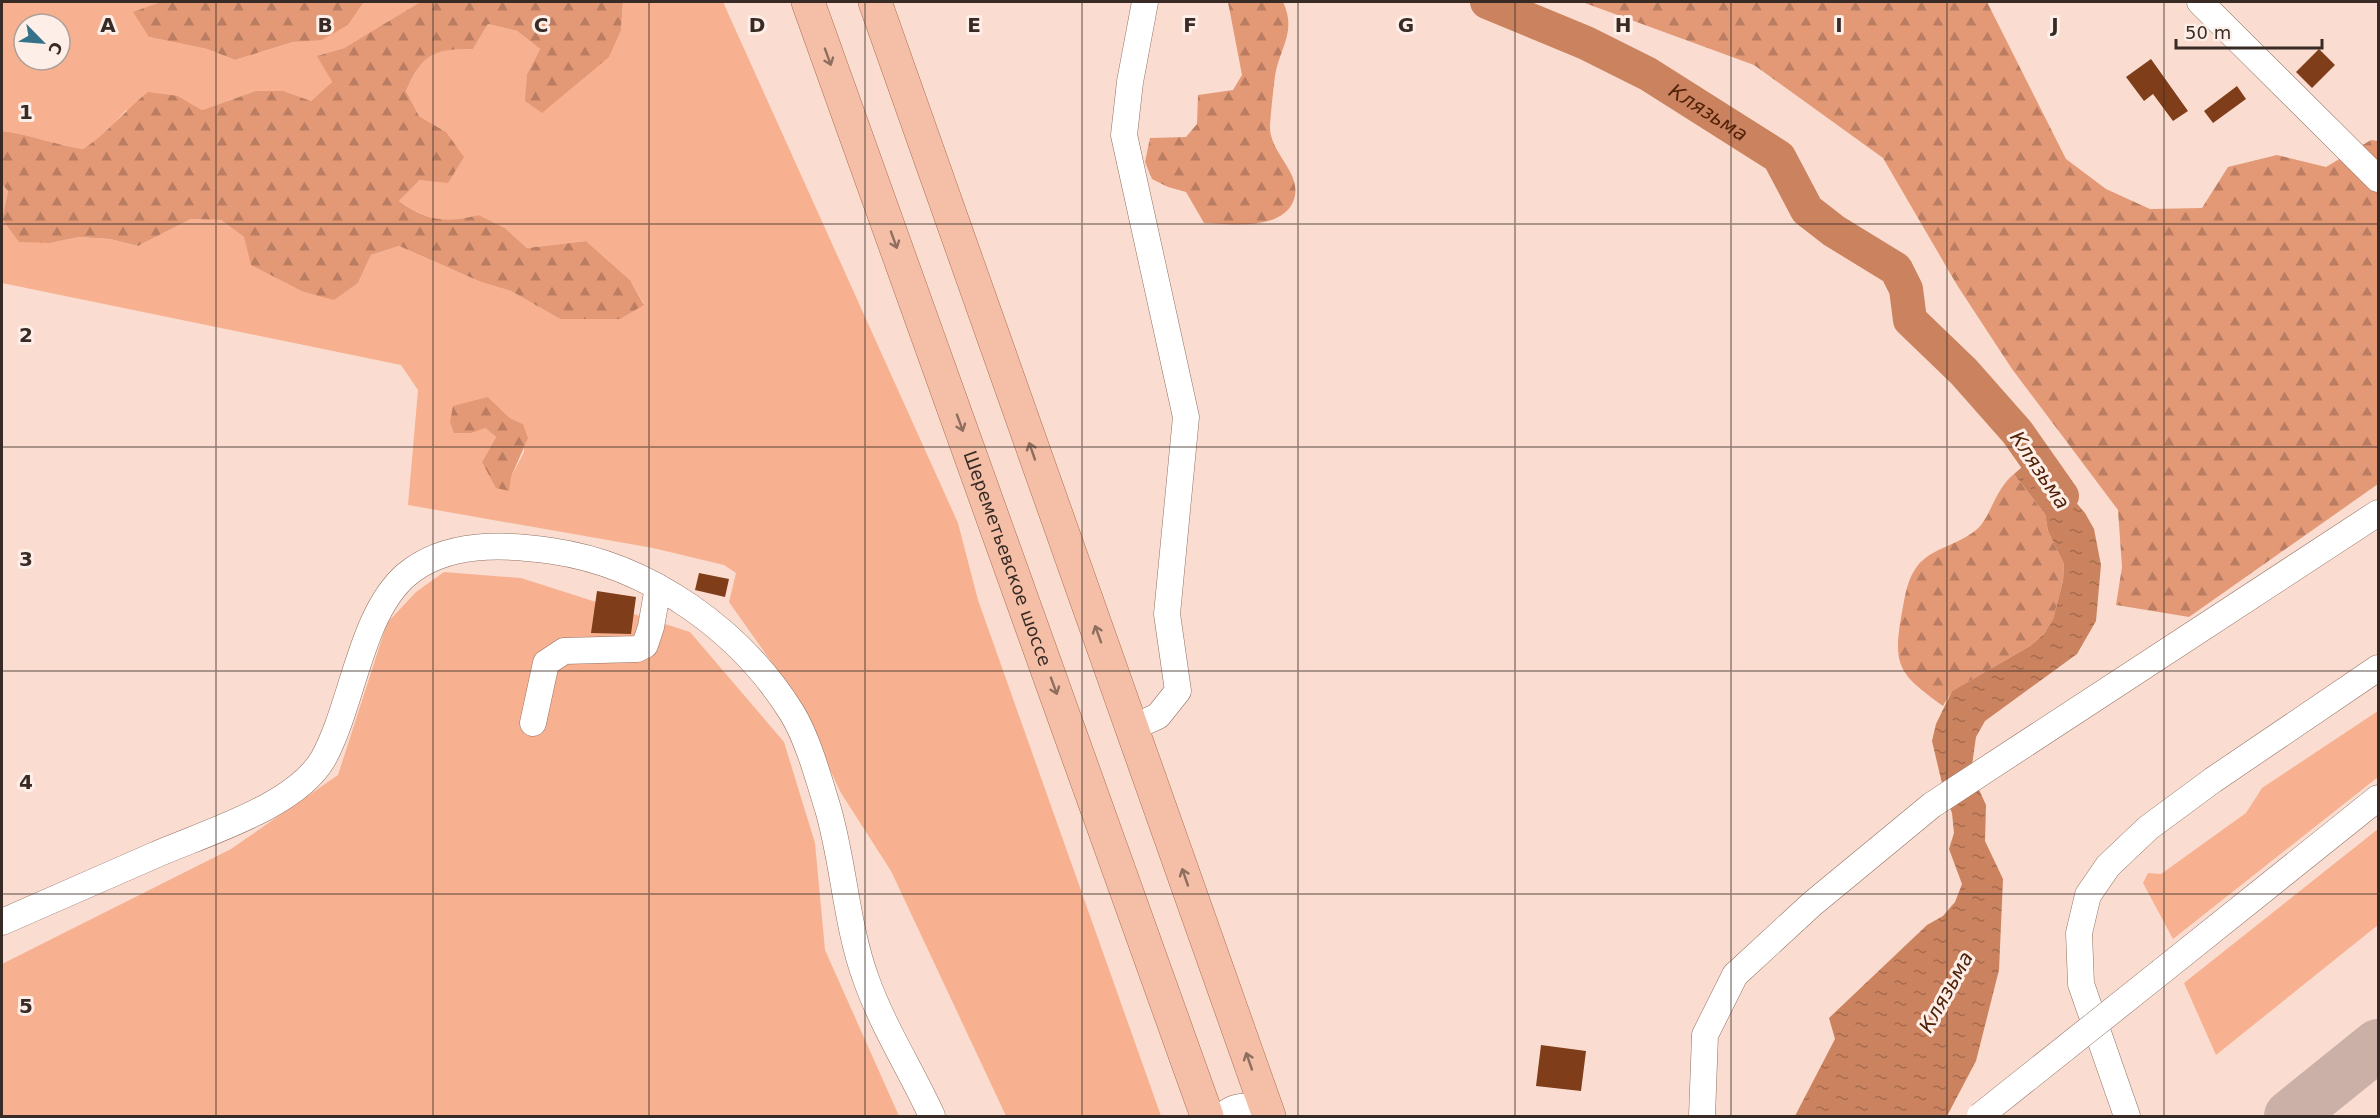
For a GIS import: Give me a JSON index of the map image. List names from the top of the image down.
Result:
{
  "streets": {
    "main road": ["Шереметьевское шоссе"]
  },
  "water": ["Клязьма"],
  "scale_bar": "50 m",
  "north": "bottom right",
  "grid": {
    "columns": [
      "A",
      "B",
      "C",
      "D",
      "E",
      "F",
      "G",
      "H",
      "I",
      "J"
    ],
    "rows": [
      "1",
      "2",
      "3",
      "4",
      "5"
    ]
  }
}
